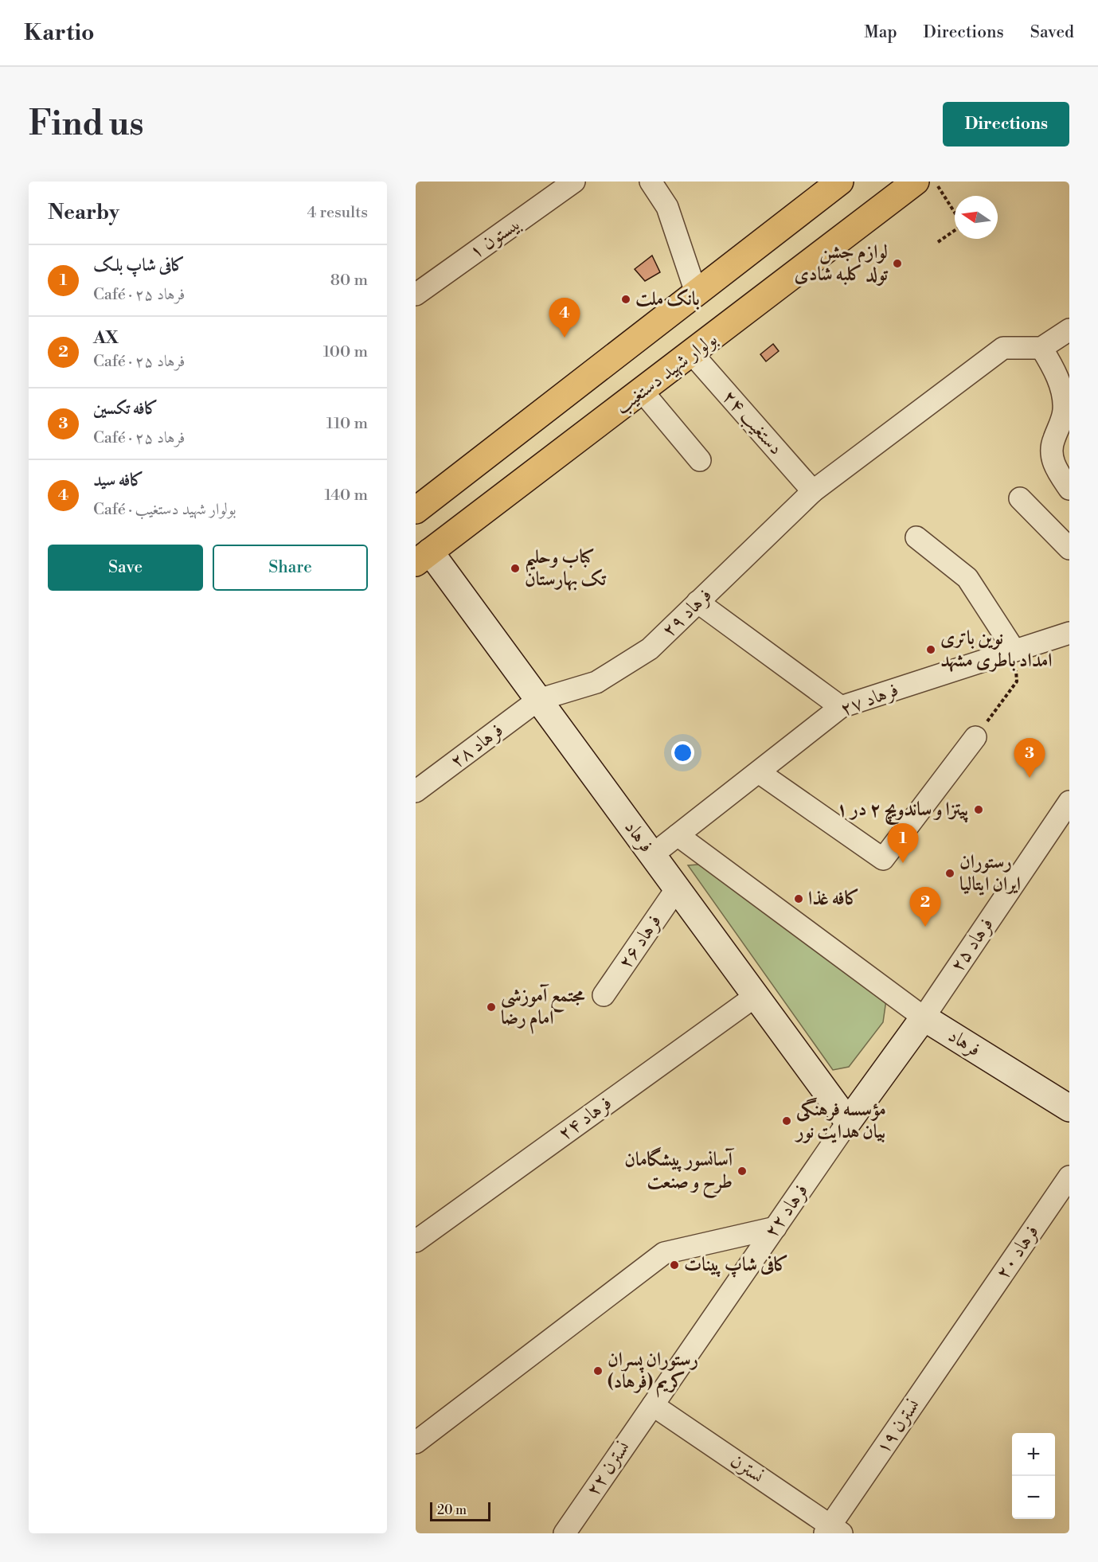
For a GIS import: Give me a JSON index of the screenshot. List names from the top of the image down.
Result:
{
  "streets": {
    "main road": ["بولوار شهید دستغیب"],
    "street": [
      "بیستون ۱",
      "دستغیب ۲۴",
      "فرهاد ۲۹",
      "فرهاد ۲۷",
      "فرهاد ۲۸",
      "فرهاد",
      "فرهاد ۲۶",
      "فرهاد ۲۵",
      "فرهاد ۲۴",
      "فرهاد ۲۲",
      "فرهاد ۲۰",
      "نسترن ۱۹",
      "نسترن ۲۲",
      "نسترن"
    ]
  },
  "crossings": [
    ["بولوار شهید دستغیب", "دستغیب ۲۴"],
    ["بولوار شهید دستغیب", "فرهاد"],
    ["دستغیب ۲۴", "فرهاد ۲۹"],
    ["فرهاد ۲۹", "فرهاد ۲۸"],
    ["فرهاد ۲۹", "فرهاد"],
    ["فرهاد ۲۷", "فرهاد"],
    ["فرهاد ۲۸", "فرهاد"],
    ["فرهاد", "فرهاد ۲۶"],
    ["فرهاد", "فرهاد ۲۵"],
    ["فرهاد", "فرهاد ۲۴"],
    ["فرهاد", "فرهاد ۲۲"],
    ["فرهاد ۲۵", "فرهاد ۲۲"],
    ["فرهاد ۲۲", "نسترن ۲۲"],
    ["فرهاد ۲۲", "نسترن"],
    ["فرهاد ۲۰", "نسترن ۱۹"],
    ["نسترن ۱۹", "نسترن"],
    ["نسترن ۲۲", "نسترن"]
  ],
  "places": [
    "لوازم جشن تولد کلبه شادی",
    "بانک ملت",
    "کباب وحلیم تک بهارستان",
    "نوین باتری امداد باطری مشهد",
    "پیتزا و ساندویچ ۲ در ۱",
    "رستوران ایران ایتالیا",
    "کافه غذا",
    "مجتمع آموزشی امام رضا",
    "مؤسسه فرهنگی بیان هدایت نور",
    "آسانسور پیشگامان طرح و صنعت",
    "کافی شاپ پینات",
    "رستوران پسران کریم (فرهاد)"
  ],
  "scale_bar": "20 m",
  "north": "left",
  "page": {
    "header": "Kartio",
    "nav": ["Map", "Directions", "Saved"],
    "buttons": [
      "Directions",
      ["Save", "Share"]
    ],
    "title": "Find us",
    "heading": ["Nearby", "4 results"],
    "list": [
      {
        "mark": "1",
        "name": "کافی شاپ بلک",
        "note": "Café · فرهاد ۲۵",
        "value": "80 m"
      },
      {
        "mark": "2",
        "name": "AX",
        "note": "Café · فرهاد ۲۵",
        "value": "100 m"
      },
      {
        "mark": "3",
        "name": "کافه تکسین",
        "note": "Café · فرهاد ۲۵",
        "value": "110 m"
      },
      {
        "mark": "4",
        "name": "کافه سید",
        "note": "Café · بولوار شهید دستغیب",
        "value": "140 m"
      }
    ],
    "pins": [
      "4",
      "3",
      "1",
      "2"
    ],
    "map_buttons": ["+", "−"],
    "scale": "20 m"
  }
}
